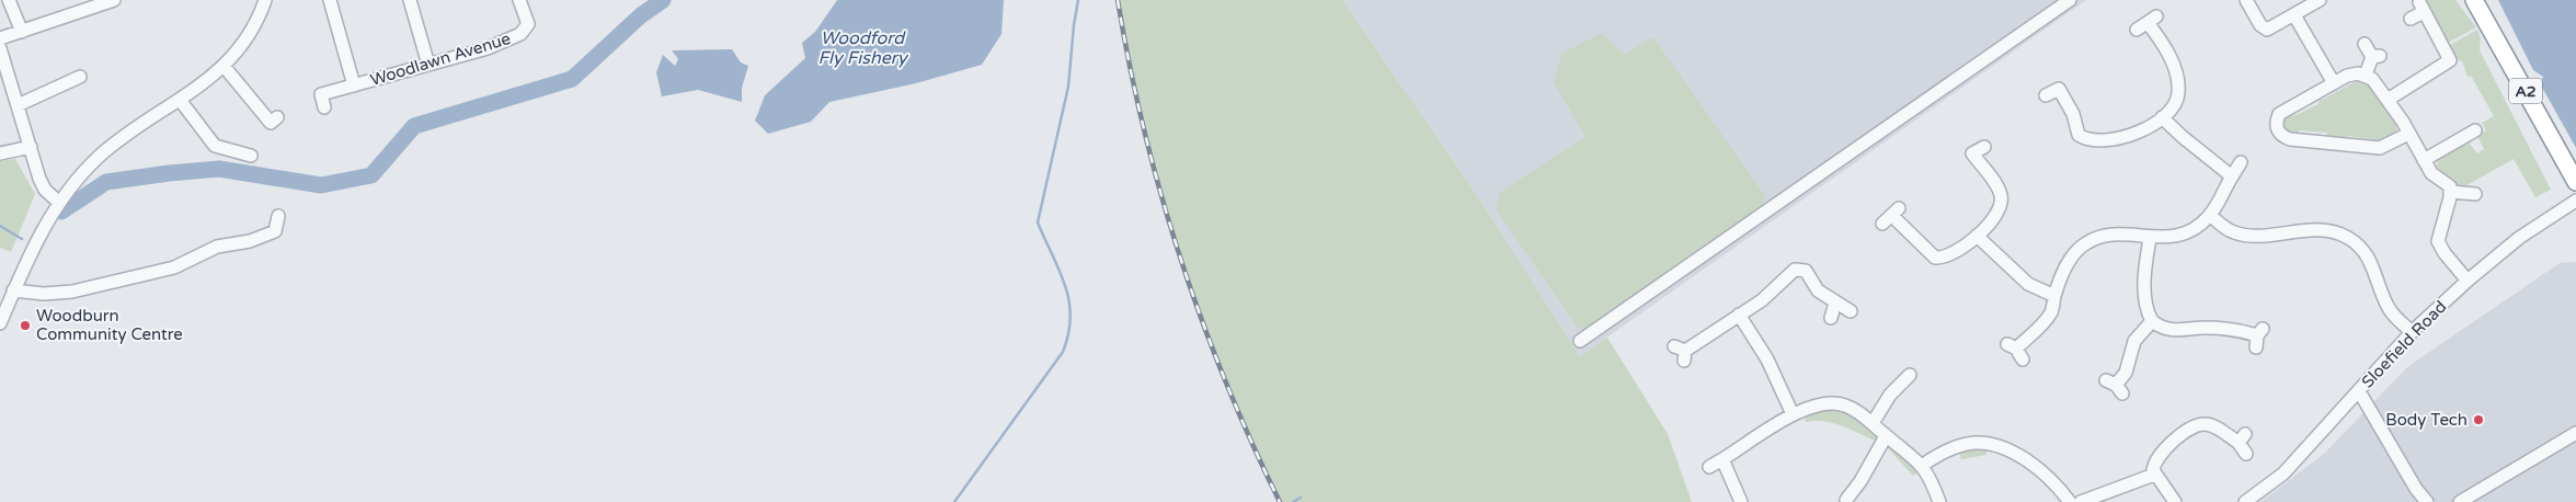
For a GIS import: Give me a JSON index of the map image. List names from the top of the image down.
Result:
{
  "streets": {
    "highway": ["A2"],
    "street": ["Woodlawn Avenue", "Sloefield Road"]
  },
  "water": ["Woodford Fly Fishery"],
  "places": ["Woodburn Community Centre", "Body Tech"]
}
